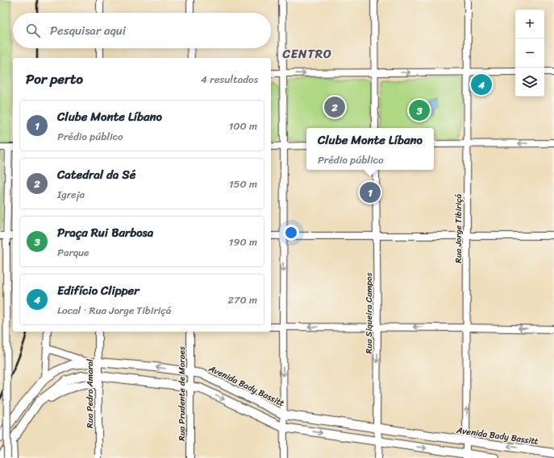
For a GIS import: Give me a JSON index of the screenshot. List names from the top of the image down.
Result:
{
  "streets": {
    "main road": ["Avenida Bady Bassitt"],
    "street": [
      "Rua Jorge Tibiriçá",
      "Rua Siqueira Campos",
      "Rua Pedro Amaral",
      "Rua Prudente de Moraes"
    ]
  },
  "crossings": [
    ["Rua Jorge Tibiriçá", "Avenida Bady Bassitt"],
    ["Rua Siqueira Campos", "Avenida Bady Bassitt"],
    ["Avenida Bady Bassitt", "Rua Pedro Amaral"],
    ["Avenida Bady Bassitt", "Rua Prudente de Moraes"]
  ],
  "districts": ["CENTRO"],
  "page": {
    "map_buttons": ["+", "−"],
    "search": "Pesquisar aqui",
    "heading": ["Por perto", "4 resultados"],
    "pins": [
      "4",
      "2",
      "3",
      "1"
    ],
    "list": [
      {
        "mark": "1",
        "name": "Clube Monte Líbano",
        "note": "Prédio público",
        "value": "100 m"
      },
      {
        "mark": "2",
        "name": "Catedral da Sé",
        "note": "Igreja",
        "value": "150 m"
      },
      {
        "mark": "3",
        "name": "Praça Rui Barbosa",
        "note": "Parque",
        "value": "190 m"
      },
      {
        "mark": "4",
        "name": "Edifício Clipper",
        "note": "Local · Rua Jorge Tibiriçá",
        "value": "270 m"
      }
    ],
    "popup": ["Clube Monte Líbano", "Prédio público"]
  }
}
